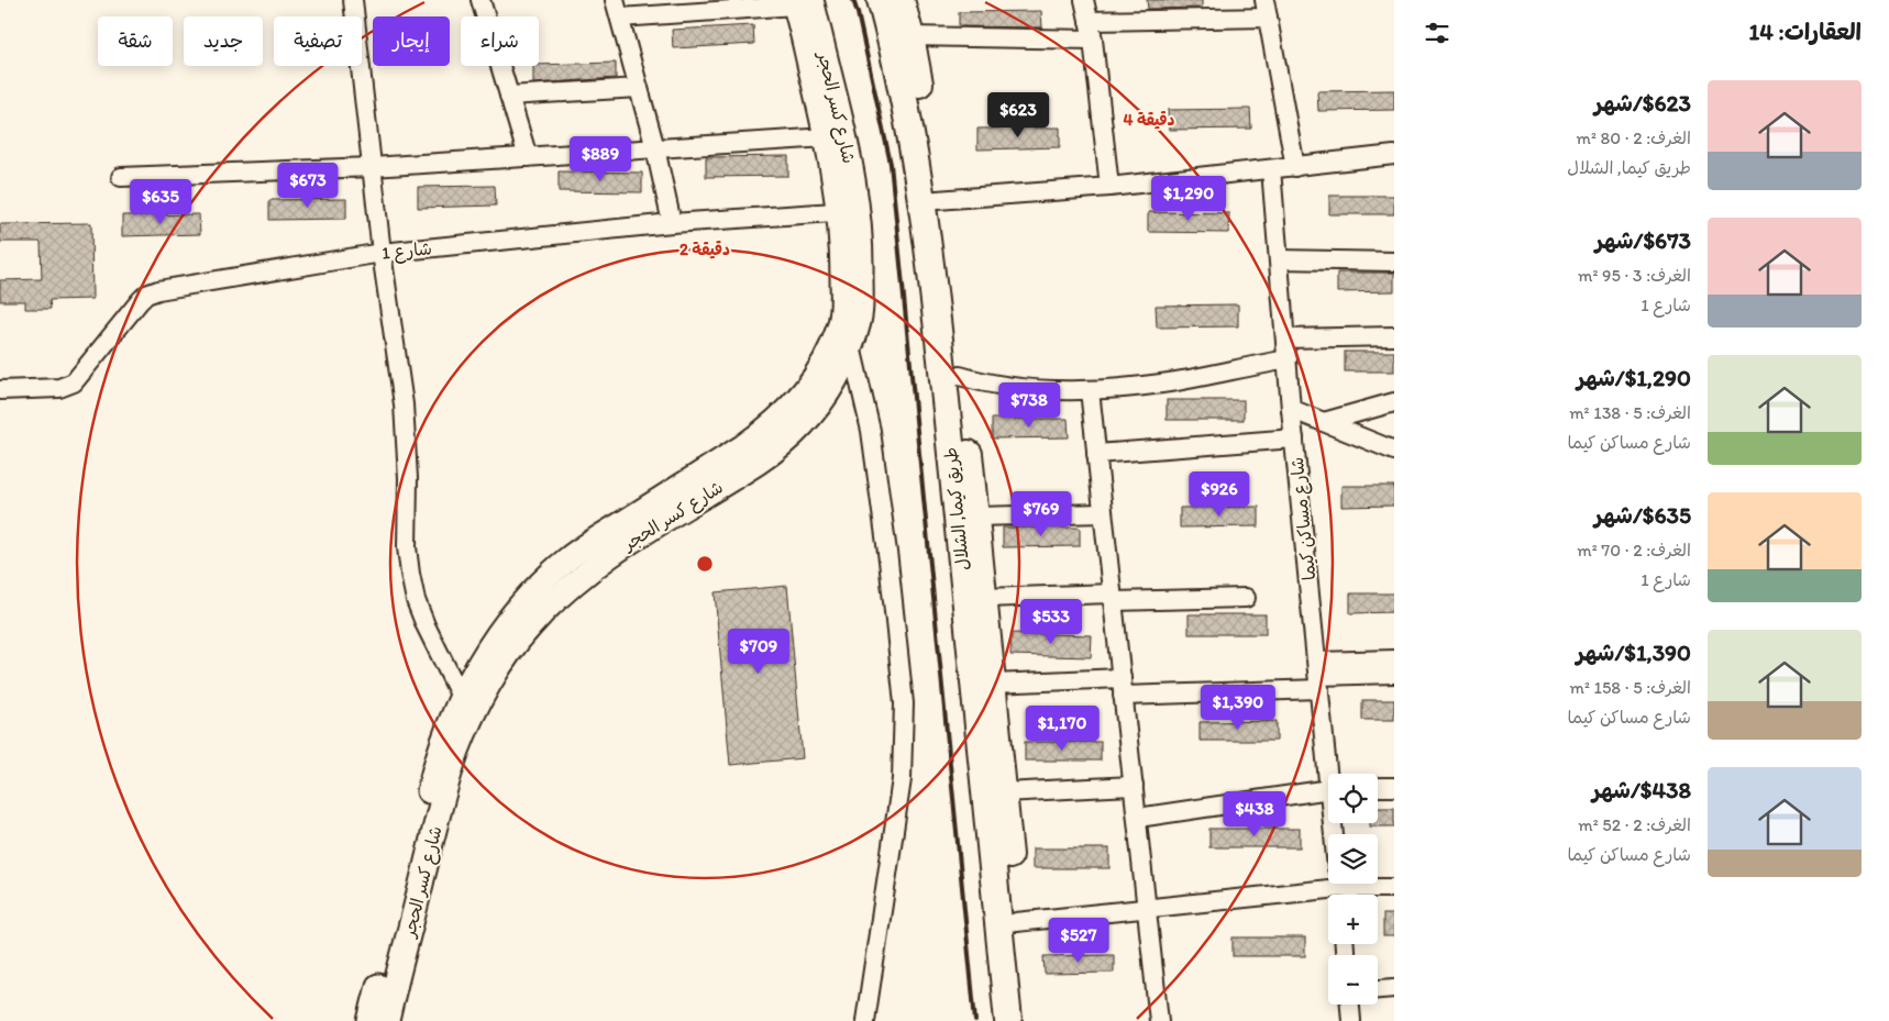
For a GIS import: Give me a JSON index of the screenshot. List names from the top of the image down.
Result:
{
  "streets": {
    "highway": ["طريق كيما, الشلال"],
    "main road": ["شارع كسر الحجر"],
    "street": ["شارع 1", "شارع مساكن كيما"]
  },
  "crossings": [
    ["شارع كسر الحجر", "شارع 1"]
  ],
  "page": {
    "heading": "العقارات: 14",
    "chip": [
      "شراء",
      "إيجار",
      "تصفية",
      "جديد",
      "شقة"
    ],
    "list": [
      {
        "name": "$623/شهر",
        "note": "الغرف: 2 · 80 m² · طريق كيما, الشلال"
      },
      {
        "name": "$673/شهر",
        "note": "الغرف: 3 · 95 m² · شارع 1"
      },
      {
        "name": "$1,290/شهر",
        "note": "الغرف: 5 · 138 m² · شارع مساكن كيما"
      },
      {
        "name": "$635/شهر",
        "note": "الغرف: 2 · 70 m² · شارع 1"
      },
      {
        "name": "$1,390/شهر",
        "note": "الغرف: 5 · 158 m² · شارع مساكن كيما"
      },
      {
        "name": "$438/شهر",
        "note": "الغرف: 2 · 52 m² · شارع مساكن كيما"
      }
    ],
    "price": [
      "$623",
      "$889",
      "$673",
      "$1,290",
      "$635",
      "$738",
      "$926",
      "$769",
      "$533",
      "$709",
      "$1,390",
      "$1,170",
      "$438",
      "$527"
    ],
    "map_buttons": ["+", "−"]
  },
  "rings": ["4 دقيقة", "2 دقيقة"]
}
